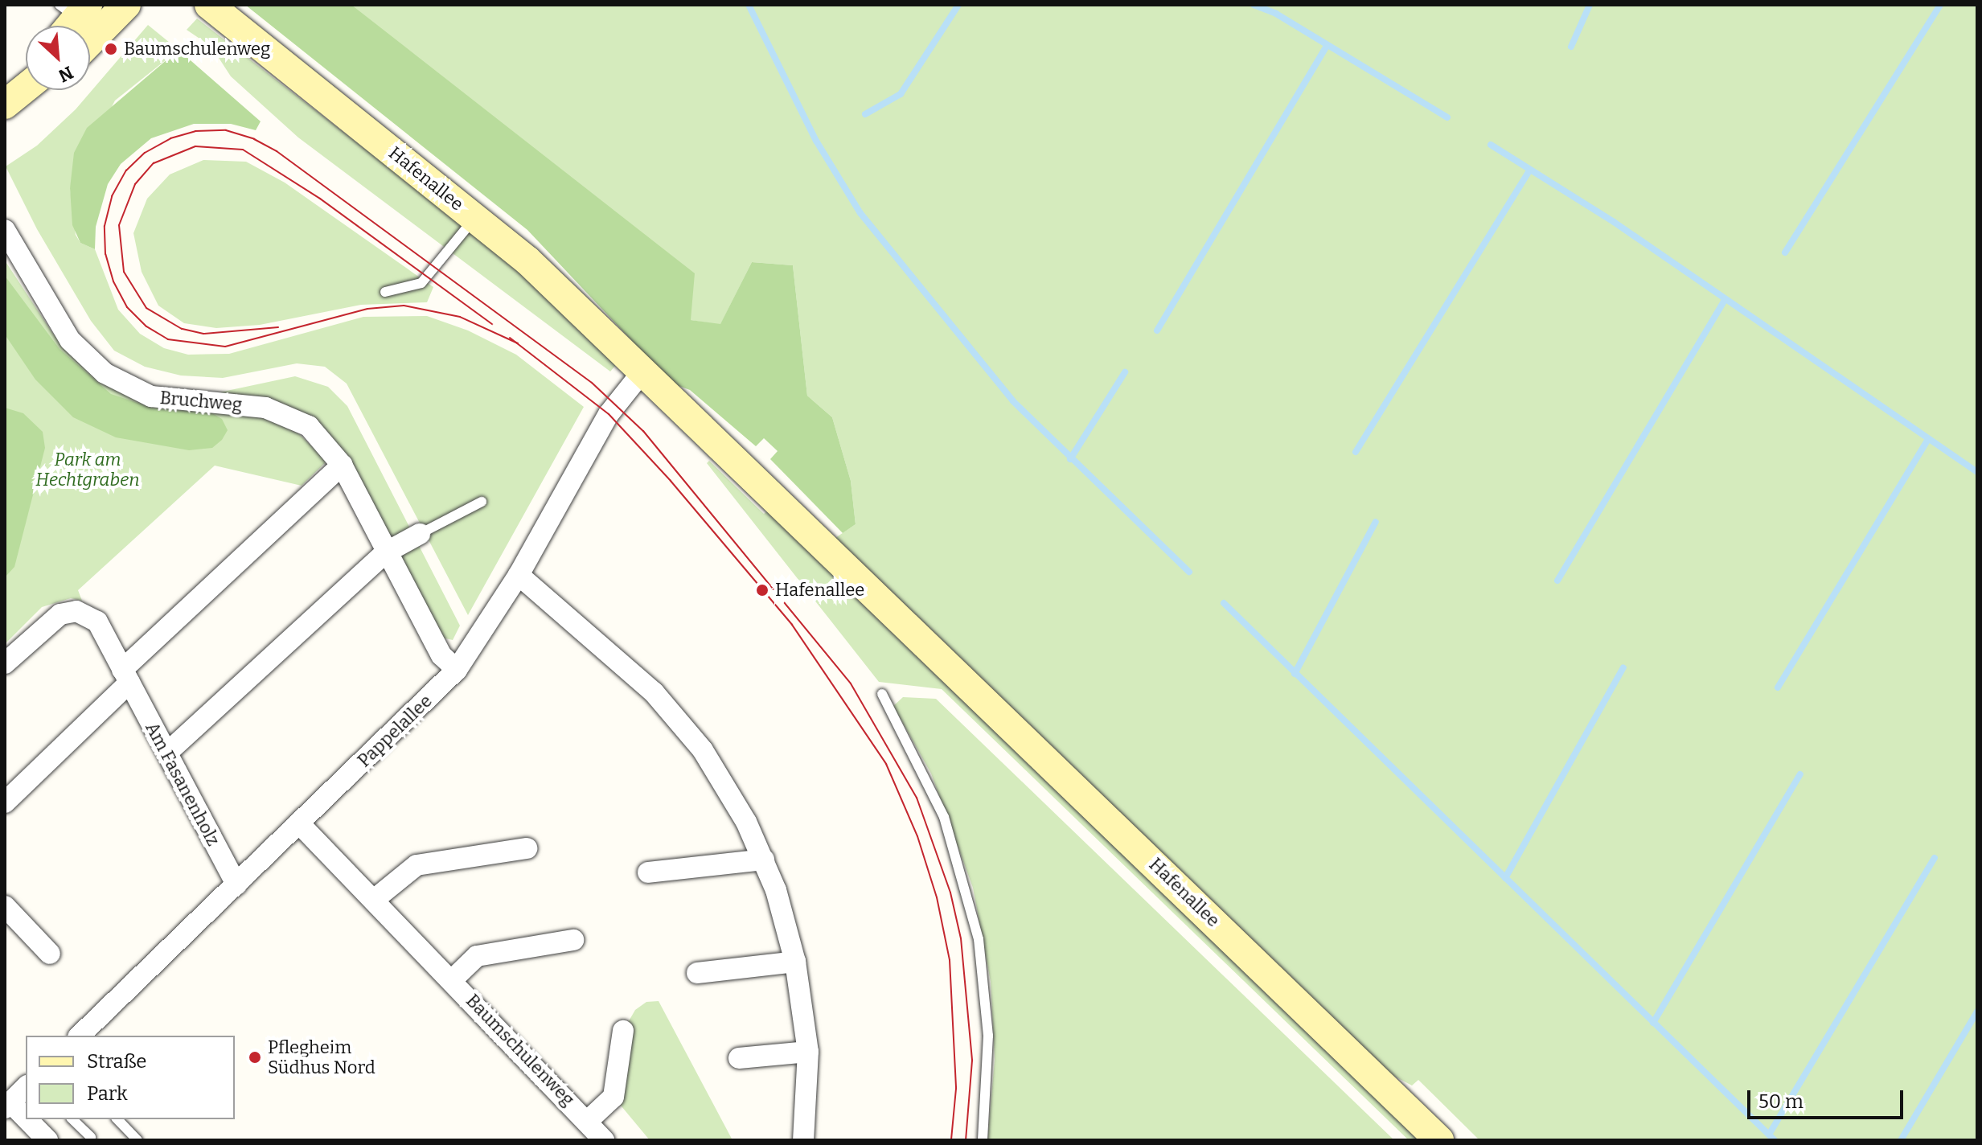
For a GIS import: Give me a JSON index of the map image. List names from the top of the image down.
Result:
{
  "streets": {
    "street": [
      "Hafenallee",
      "Bruchweg",
      "Pappelallee",
      "Am Fasanenholz",
      "Baumschulenweg"
    ]
  },
  "crossings": [
    ["Hafenallee", "Pappelallee"],
    ["Bruchweg", "Pappelallee"],
    ["Pappelallee", "Am Fasanenholz"],
    ["Pappelallee", "Baumschulenweg"]
  ],
  "parks": ["Park am Hechtgraben"],
  "places": ["Baumschulenweg", "Hafenallee", "Pflegheim Südhus Nord"],
  "legend": ["Straße", "Park"],
  "scale_bar": "50 m",
  "north": "bottom right"
}
